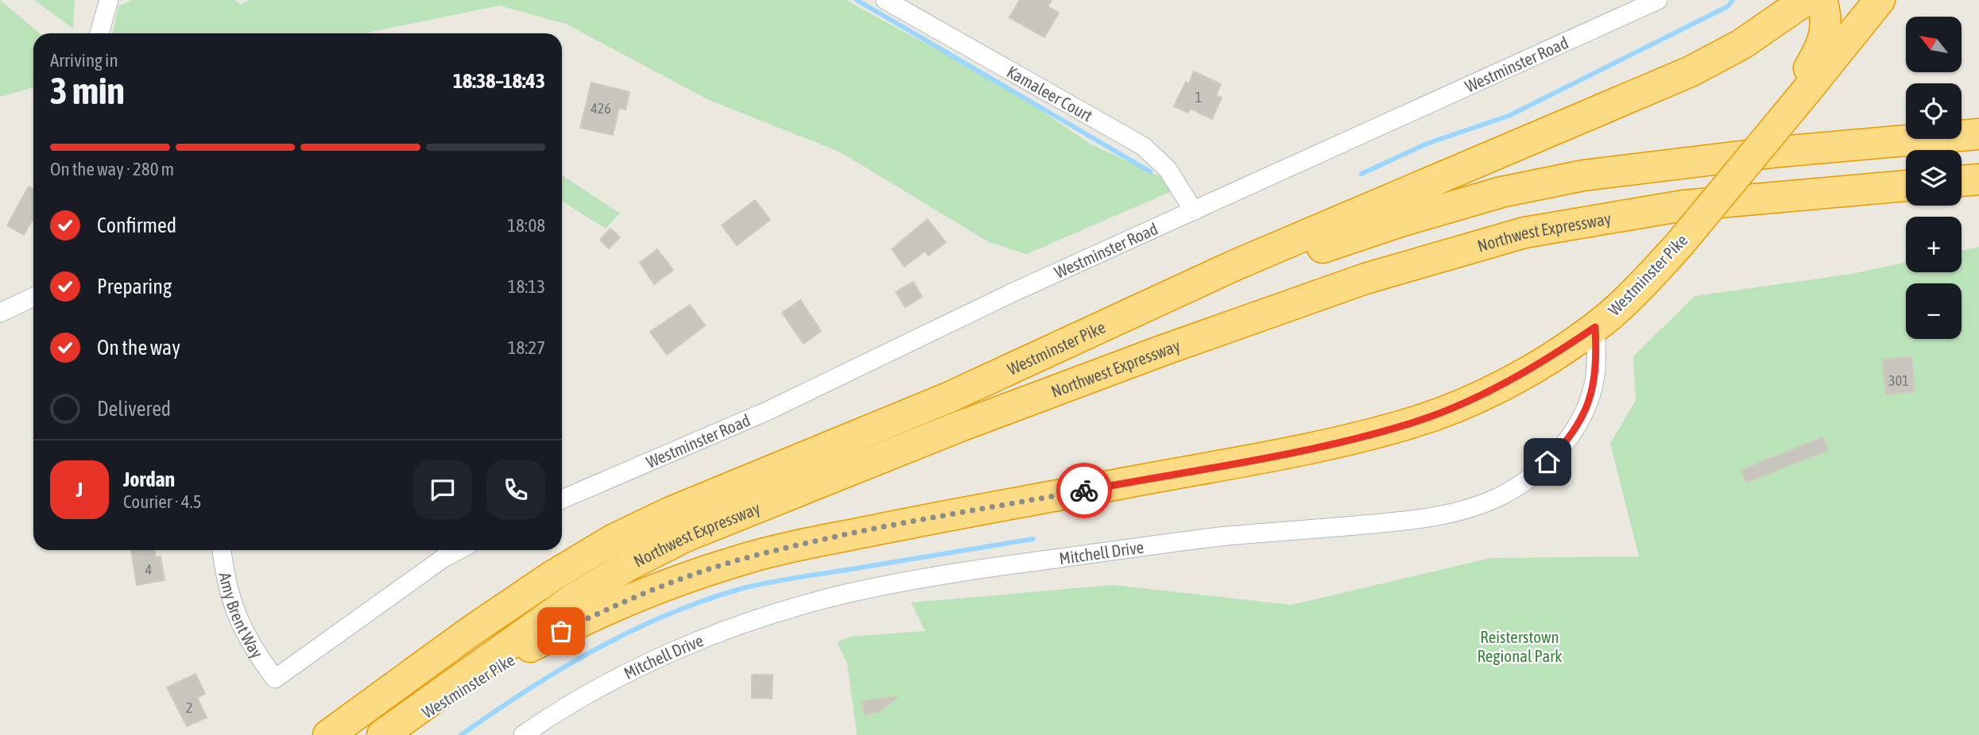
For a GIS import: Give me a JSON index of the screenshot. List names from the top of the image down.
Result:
{
  "streets": {
    "highway": ["Northwest Expressway", "Westminster Pike"],
    "street": [
      "Westminster Road",
      "Kamaleer Court",
      "Mitchell Drive",
      "Amy Brent Way"
    ]
  },
  "crossings": [
    ["Westminster Road", "Kamaleer Court"],
    ["Northwest Expressway", "Westminster Pike"],
    ["Westminster Pike", "Mitchell Drive"]
  ],
  "parks": ["Reisterstown Regional Park"],
  "house_numbers": [
    "1",
    "426",
    "301",
    "4",
    "2"
  ],
  "north": "top left",
  "page": {
    "map_buttons": ["+", "−"],
    "heading": ["3 min", "Arriving in", "18:38–18:43"],
    "panel": ["Jordan", "Courier · 4.5"],
    "bar": "On the way · 280 m",
    "list": [
      ["Confirmed", "18:08"],
      ["Preparing", "18:13"],
      ["On the way", "18:27"],
      "Delivered"
    ],
    "round": "J"
  }
}
